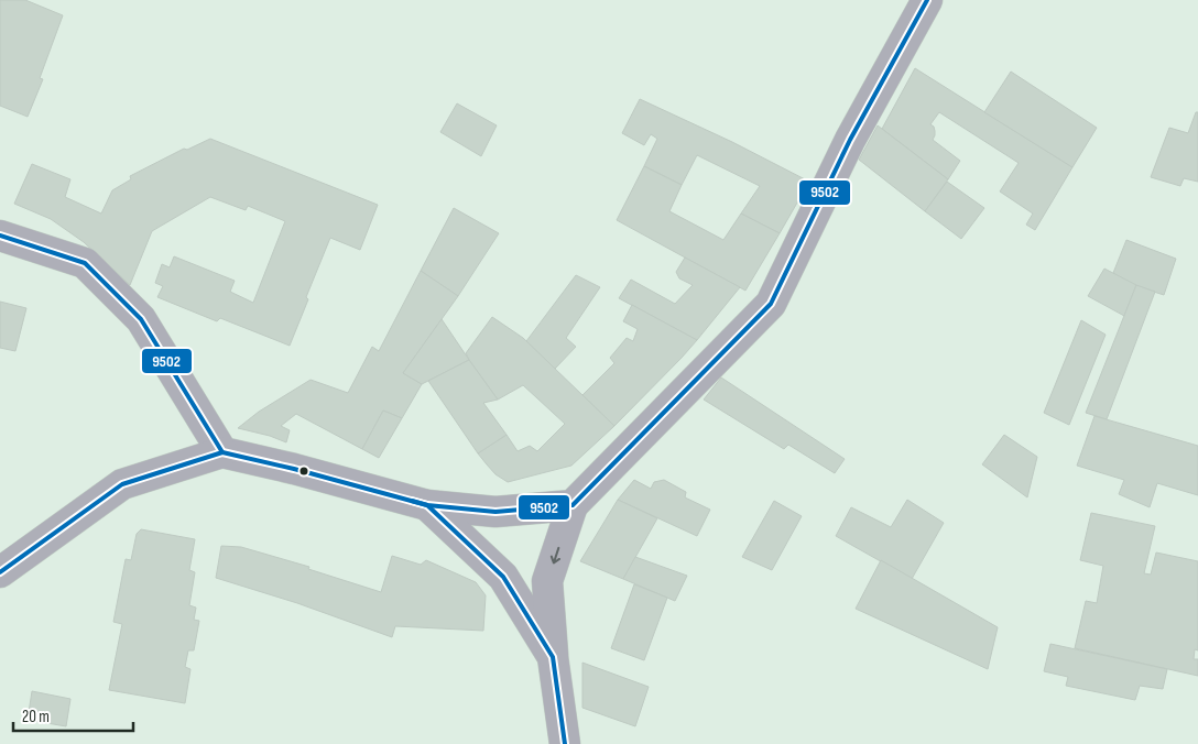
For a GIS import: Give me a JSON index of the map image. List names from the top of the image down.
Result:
{
  "lines": ["transit line 9502"],
  "scale_bar": "20 m"
}
